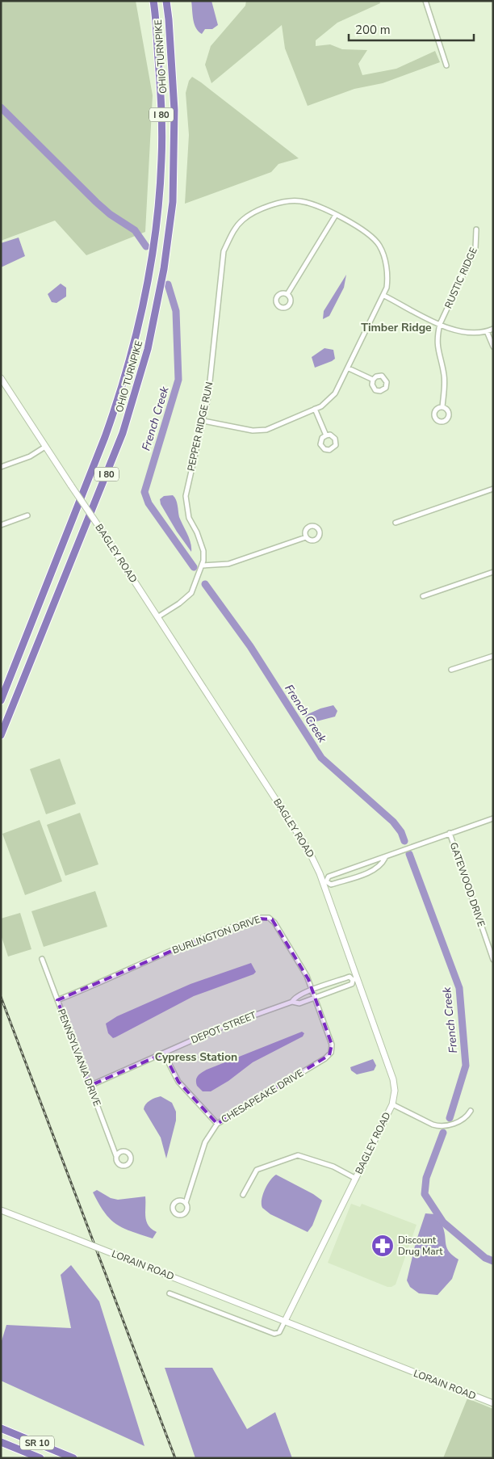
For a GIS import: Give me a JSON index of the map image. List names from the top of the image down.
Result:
{
  "streets": {
    "highway": ["OHIO TURNPIKE", "I 80", "SR 10"],
    "street": [
      "RUSTIC RIDGE",
      "PEPPER RIDGE RUN",
      "BAGLEY ROAD",
      "GATEWOOD DRIVE",
      "BURLINGTON DRIVE",
      "DEPOT STREET",
      "PENNSYLVANIA DRIVE",
      "CHESAPEAKE DRIVE",
      "LORAIN ROAD"
    ]
  },
  "crossings": [
    ["PEPPER RIDGE RUN", "BAGLEY ROAD"],
    ["BAGLEY ROAD", "DEPOT STREET"],
    ["BAGLEY ROAD", "LORAIN ROAD"],
    ["BURLINGTON DRIVE", "DEPOT STREET"],
    ["BURLINGTON DRIVE", "PENNSYLVANIA DRIVE"],
    ["BURLINGTON DRIVE", "CHESAPEAKE DRIVE"],
    ["DEPOT STREET", "PENNSYLVANIA DRIVE"],
    ["DEPOT STREET", "CHESAPEAKE DRIVE"]
  ],
  "districts": ["Timber Ridge", "Cypress Station"],
  "water": ["French Creek"],
  "places": {
    "pharmacy": ["Discount Drug Mart"]
  },
  "scale_bar": "200 m"
}
